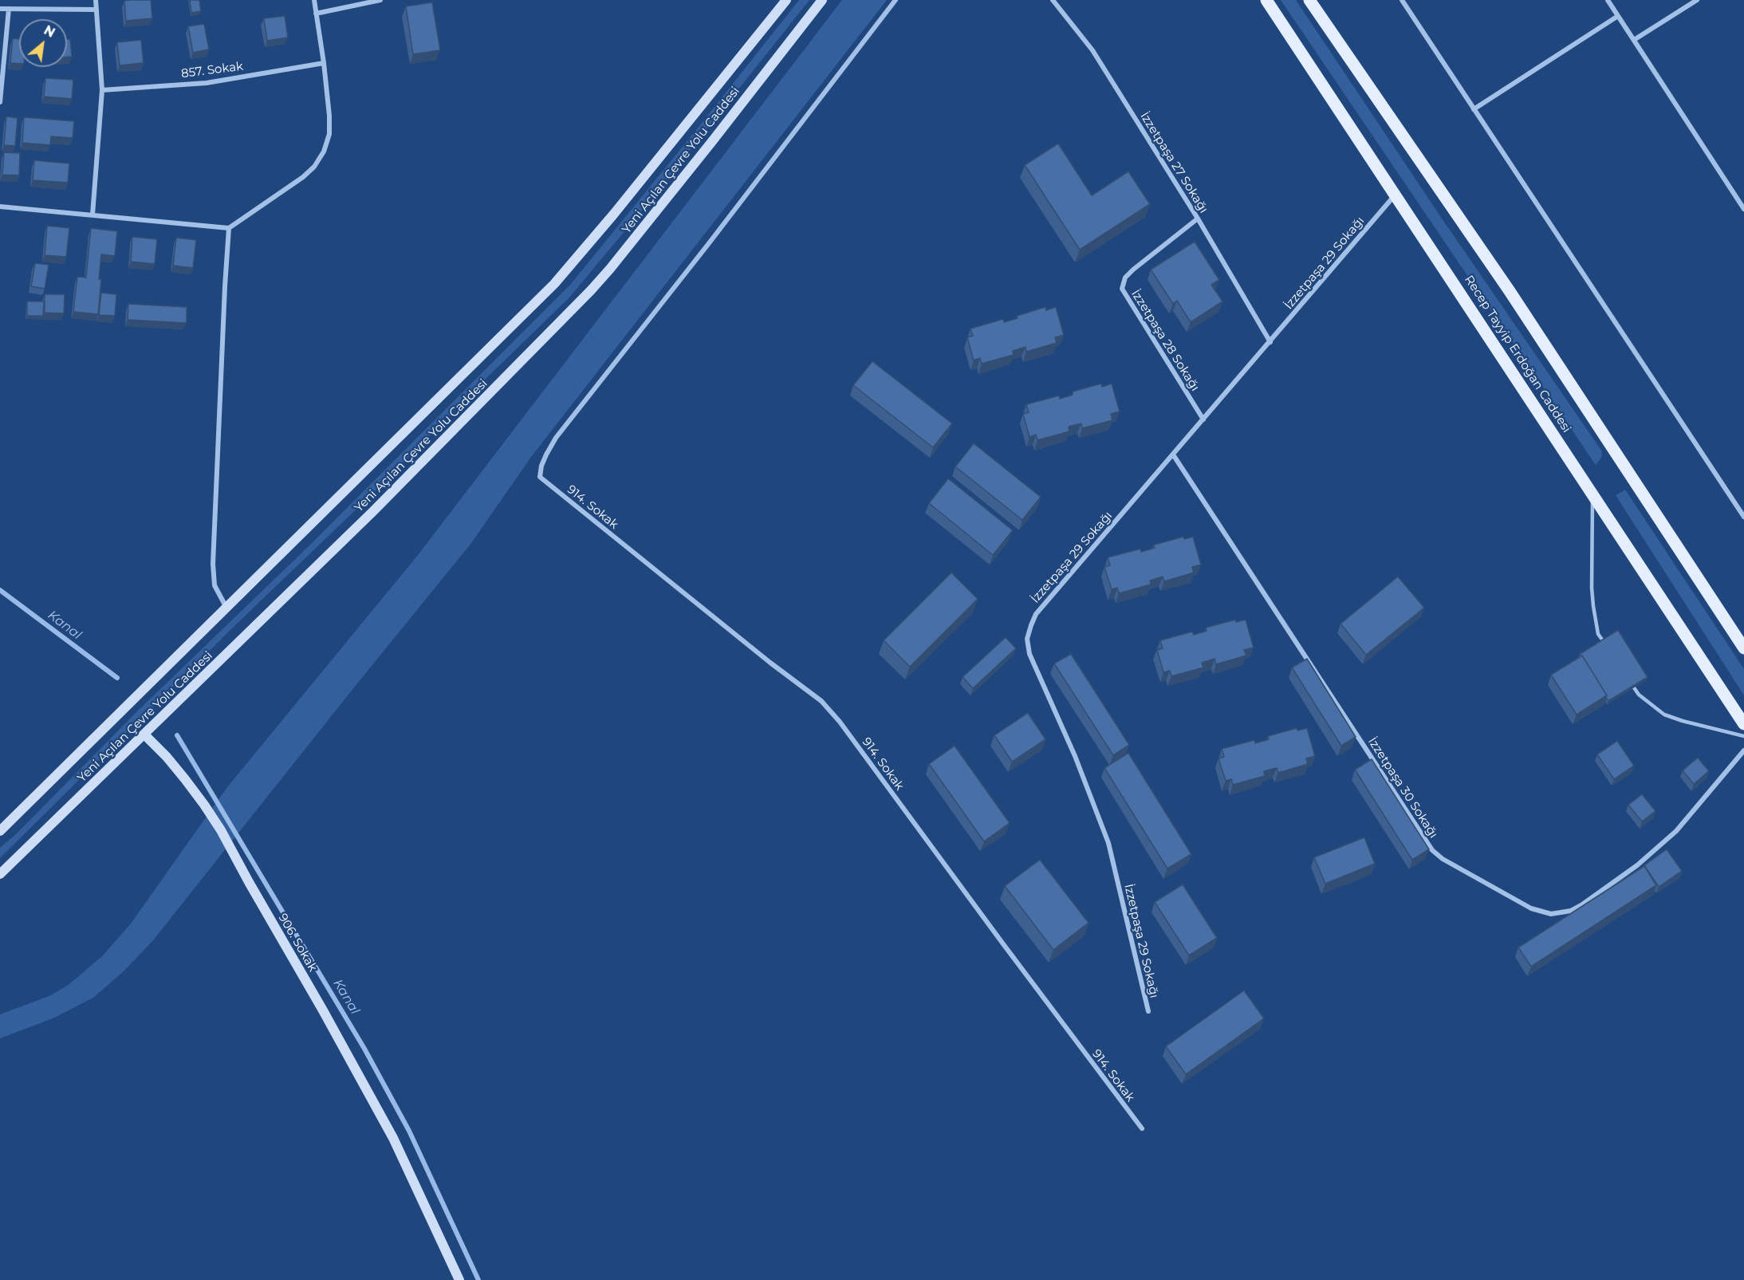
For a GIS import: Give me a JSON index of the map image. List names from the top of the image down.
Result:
{
  "streets": {
    "main road": ["Yeni Açılan Çevre Yolu Caddesi", "Recep Tayyip Erdoğan Caddesi", "906. Sokak"],
    "street": [
      "857. Sokak",
      "İzzetpaşa 27 Sokağı",
      "İzzetpaşa 29 Sokağı",
      "İzzetpaşa 28 Sokağı",
      "914. Sokak",
      "İzzetpaşa 30 Sokağı"
    ]
  },
  "crossings": [
    ["Yeni Açılan Çevre Yolu Caddesi", "906. Sokak"],
    ["İzzetpaşa 27 Sokağı", "İzzetpaşa 29 Sokağı"],
    ["İzzetpaşa 27 Sokağı", "İzzetpaşa 28 Sokağı"],
    ["İzzetpaşa 29 Sokağı", "İzzetpaşa 28 Sokağı"],
    ["İzzetpaşa 29 Sokağı", "Recep Tayyip Erdoğan Caddesi"],
    ["İzzetpaşa 29 Sokağı", "İzzetpaşa 30 Sokağı"]
  ],
  "water": ["Kanal"],
  "north": "top right"
}
